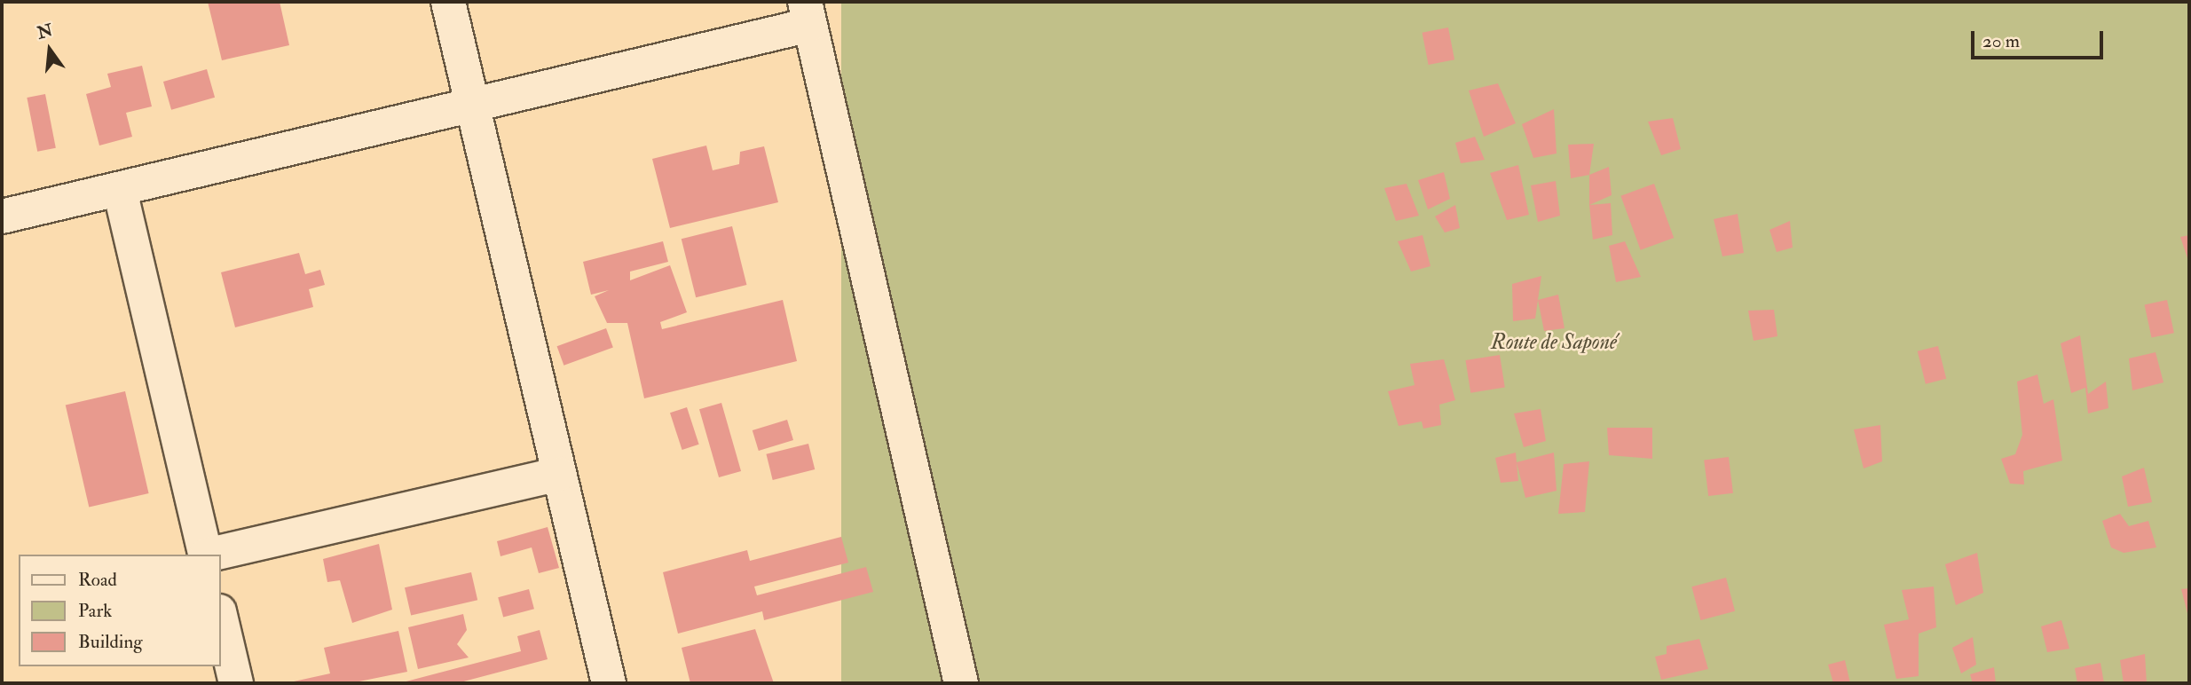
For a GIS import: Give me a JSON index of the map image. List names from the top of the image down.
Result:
{
  "parks": ["Route de Saponé"],
  "legend": ["Road", "Park", "Building"],
  "scale_bar": "20 m",
  "north": "top"
}
